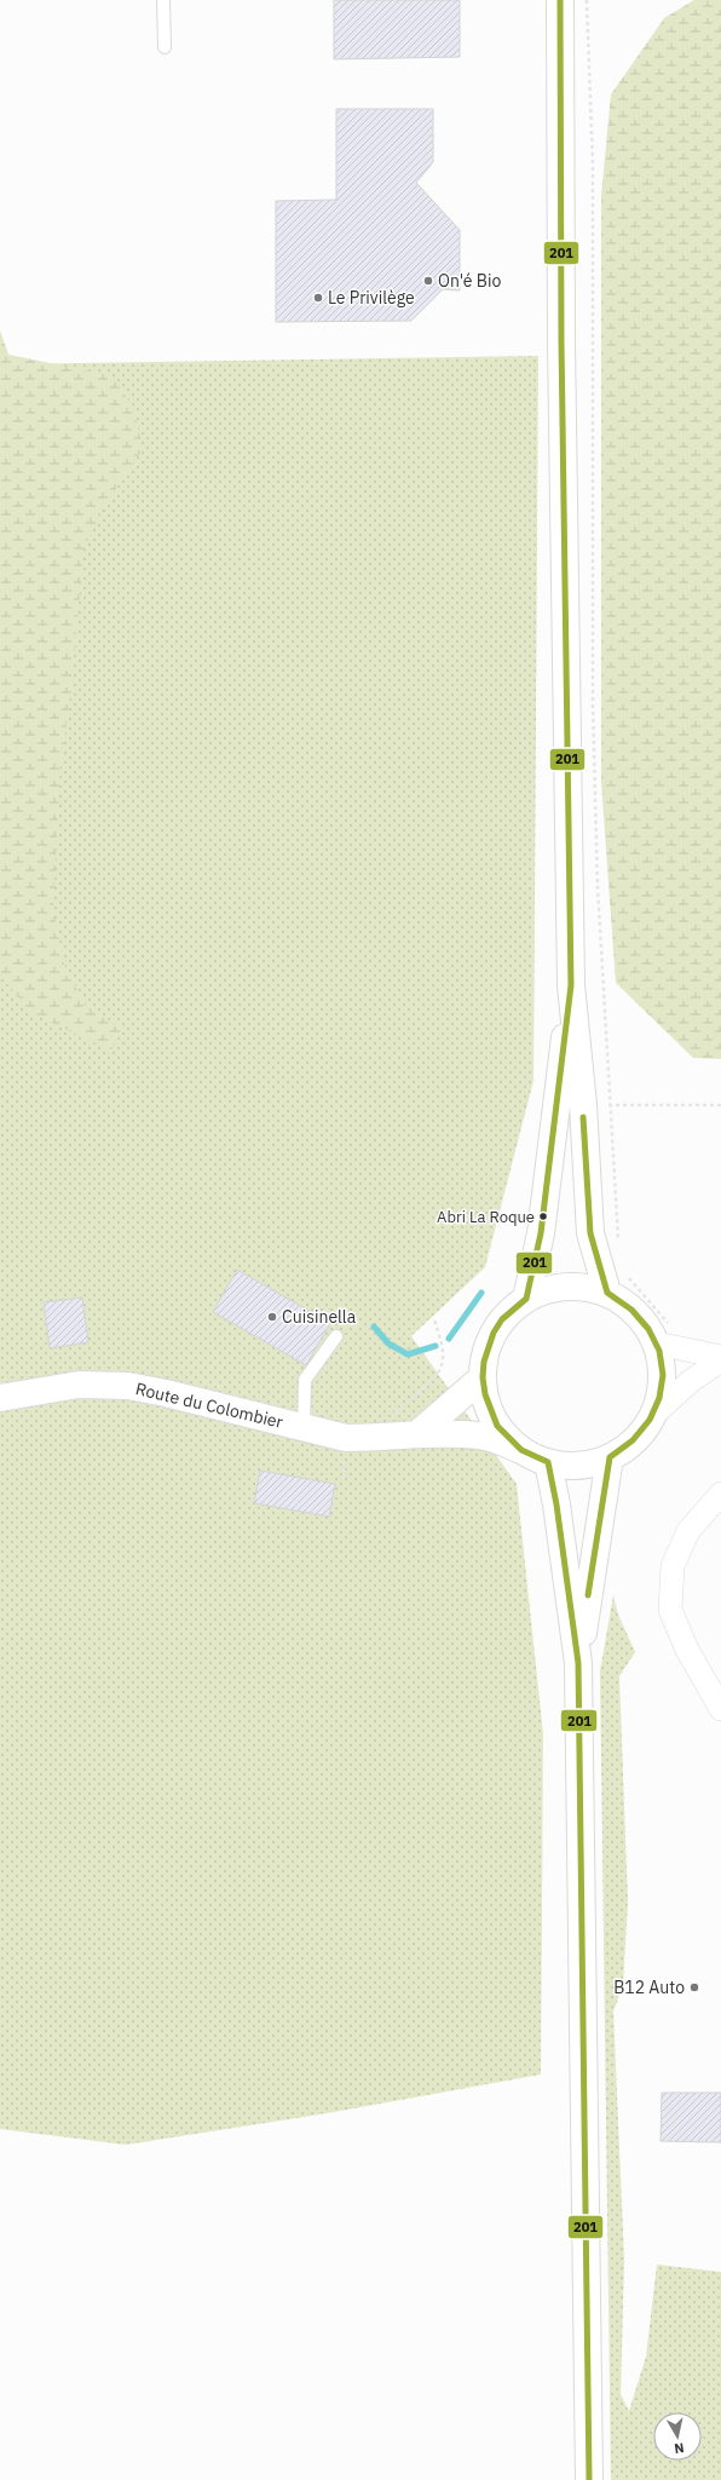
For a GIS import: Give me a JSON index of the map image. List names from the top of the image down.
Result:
{
  "streets": {
    "main road": ["Route du Colombier"]
  },
  "places": [
    "On'é Bio",
    "Le Privilège",
    "Abri La Roque",
    "Cuisinella",
    "B12 Auto"
  ],
  "lines": ["transit line 201"],
  "north": "bottom"
}
